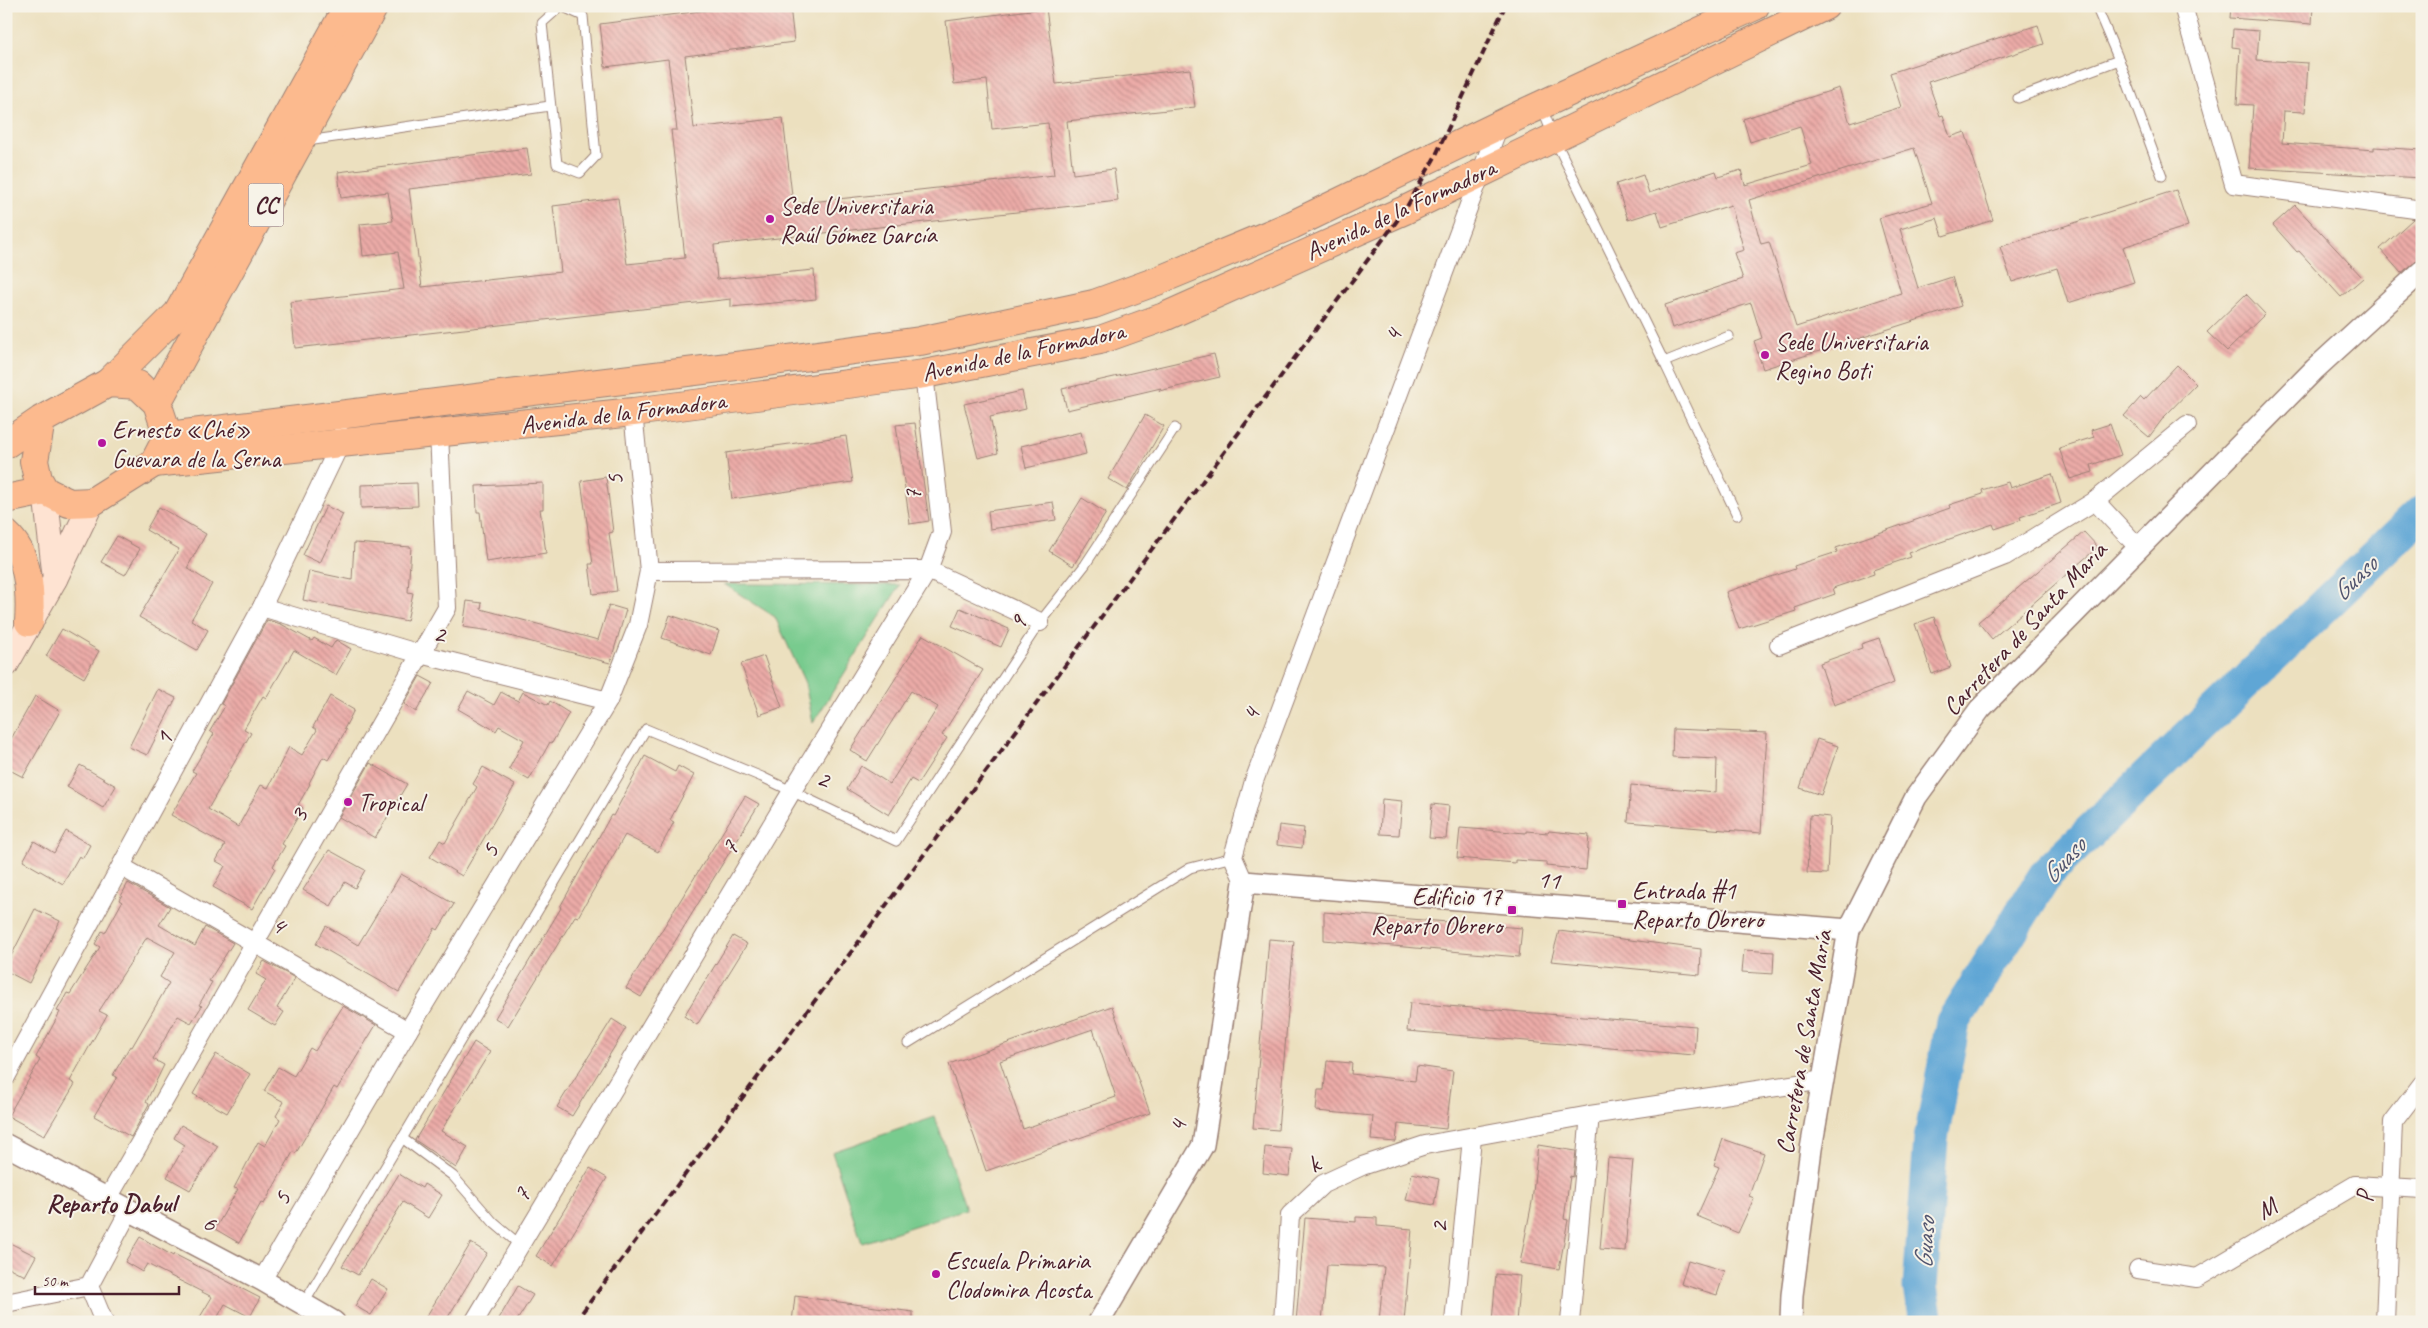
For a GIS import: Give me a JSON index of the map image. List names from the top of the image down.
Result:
{
  "streets": {
    "main road": ["CC", "Avenida de la Formadora"],
    "street": [
      "4",
      "5",
      "7",
      "Carretera de Santa María",
      "2",
      "1",
      "3",
      "11",
      "k",
      "P",
      "M",
      "6"
    ],
    "lane": ["9"]
  },
  "crossings": [
    ["CC", "Avenida de la Formadora"],
    ["Avenida de la Formadora", "4"],
    ["Avenida de la Formadora", "5"],
    ["Avenida de la Formadora", "7"],
    ["Avenida de la Formadora", "1"],
    ["Avenida de la Formadora", "3"],
    ["4", "5"],
    ["4", "1"],
    ["4", "3"],
    ["4", "11"],
    ["5", "2"],
    ["5", "6"],
    ["7", "2"],
    ["9", "2"],
    ["Carretera de Santa María", "11"],
    ["Carretera de Santa María", "k"],
    ["2", "1"],
    ["2", "3"],
    ["2", "k"],
    ["3", "6"],
    ["P", "M"]
  ],
  "districts": ["Reparto Dabul"],
  "water": ["Guaso"],
  "places": {
    "other": [
      "Sede Universitaria Raúl Gómez García",
      "Sede Universitaria Regino Boti",
      "Ernesto «Ché» Guevara de la Serna",
      "Tropical",
      "Escuela Primaria Clodomira Acosta"
    ],
    "transit": ["Entrada #1 Reparto Obrero", "Edificio 17 Reparto Obrero"]
  },
  "scale_bar": "50 m"
}
